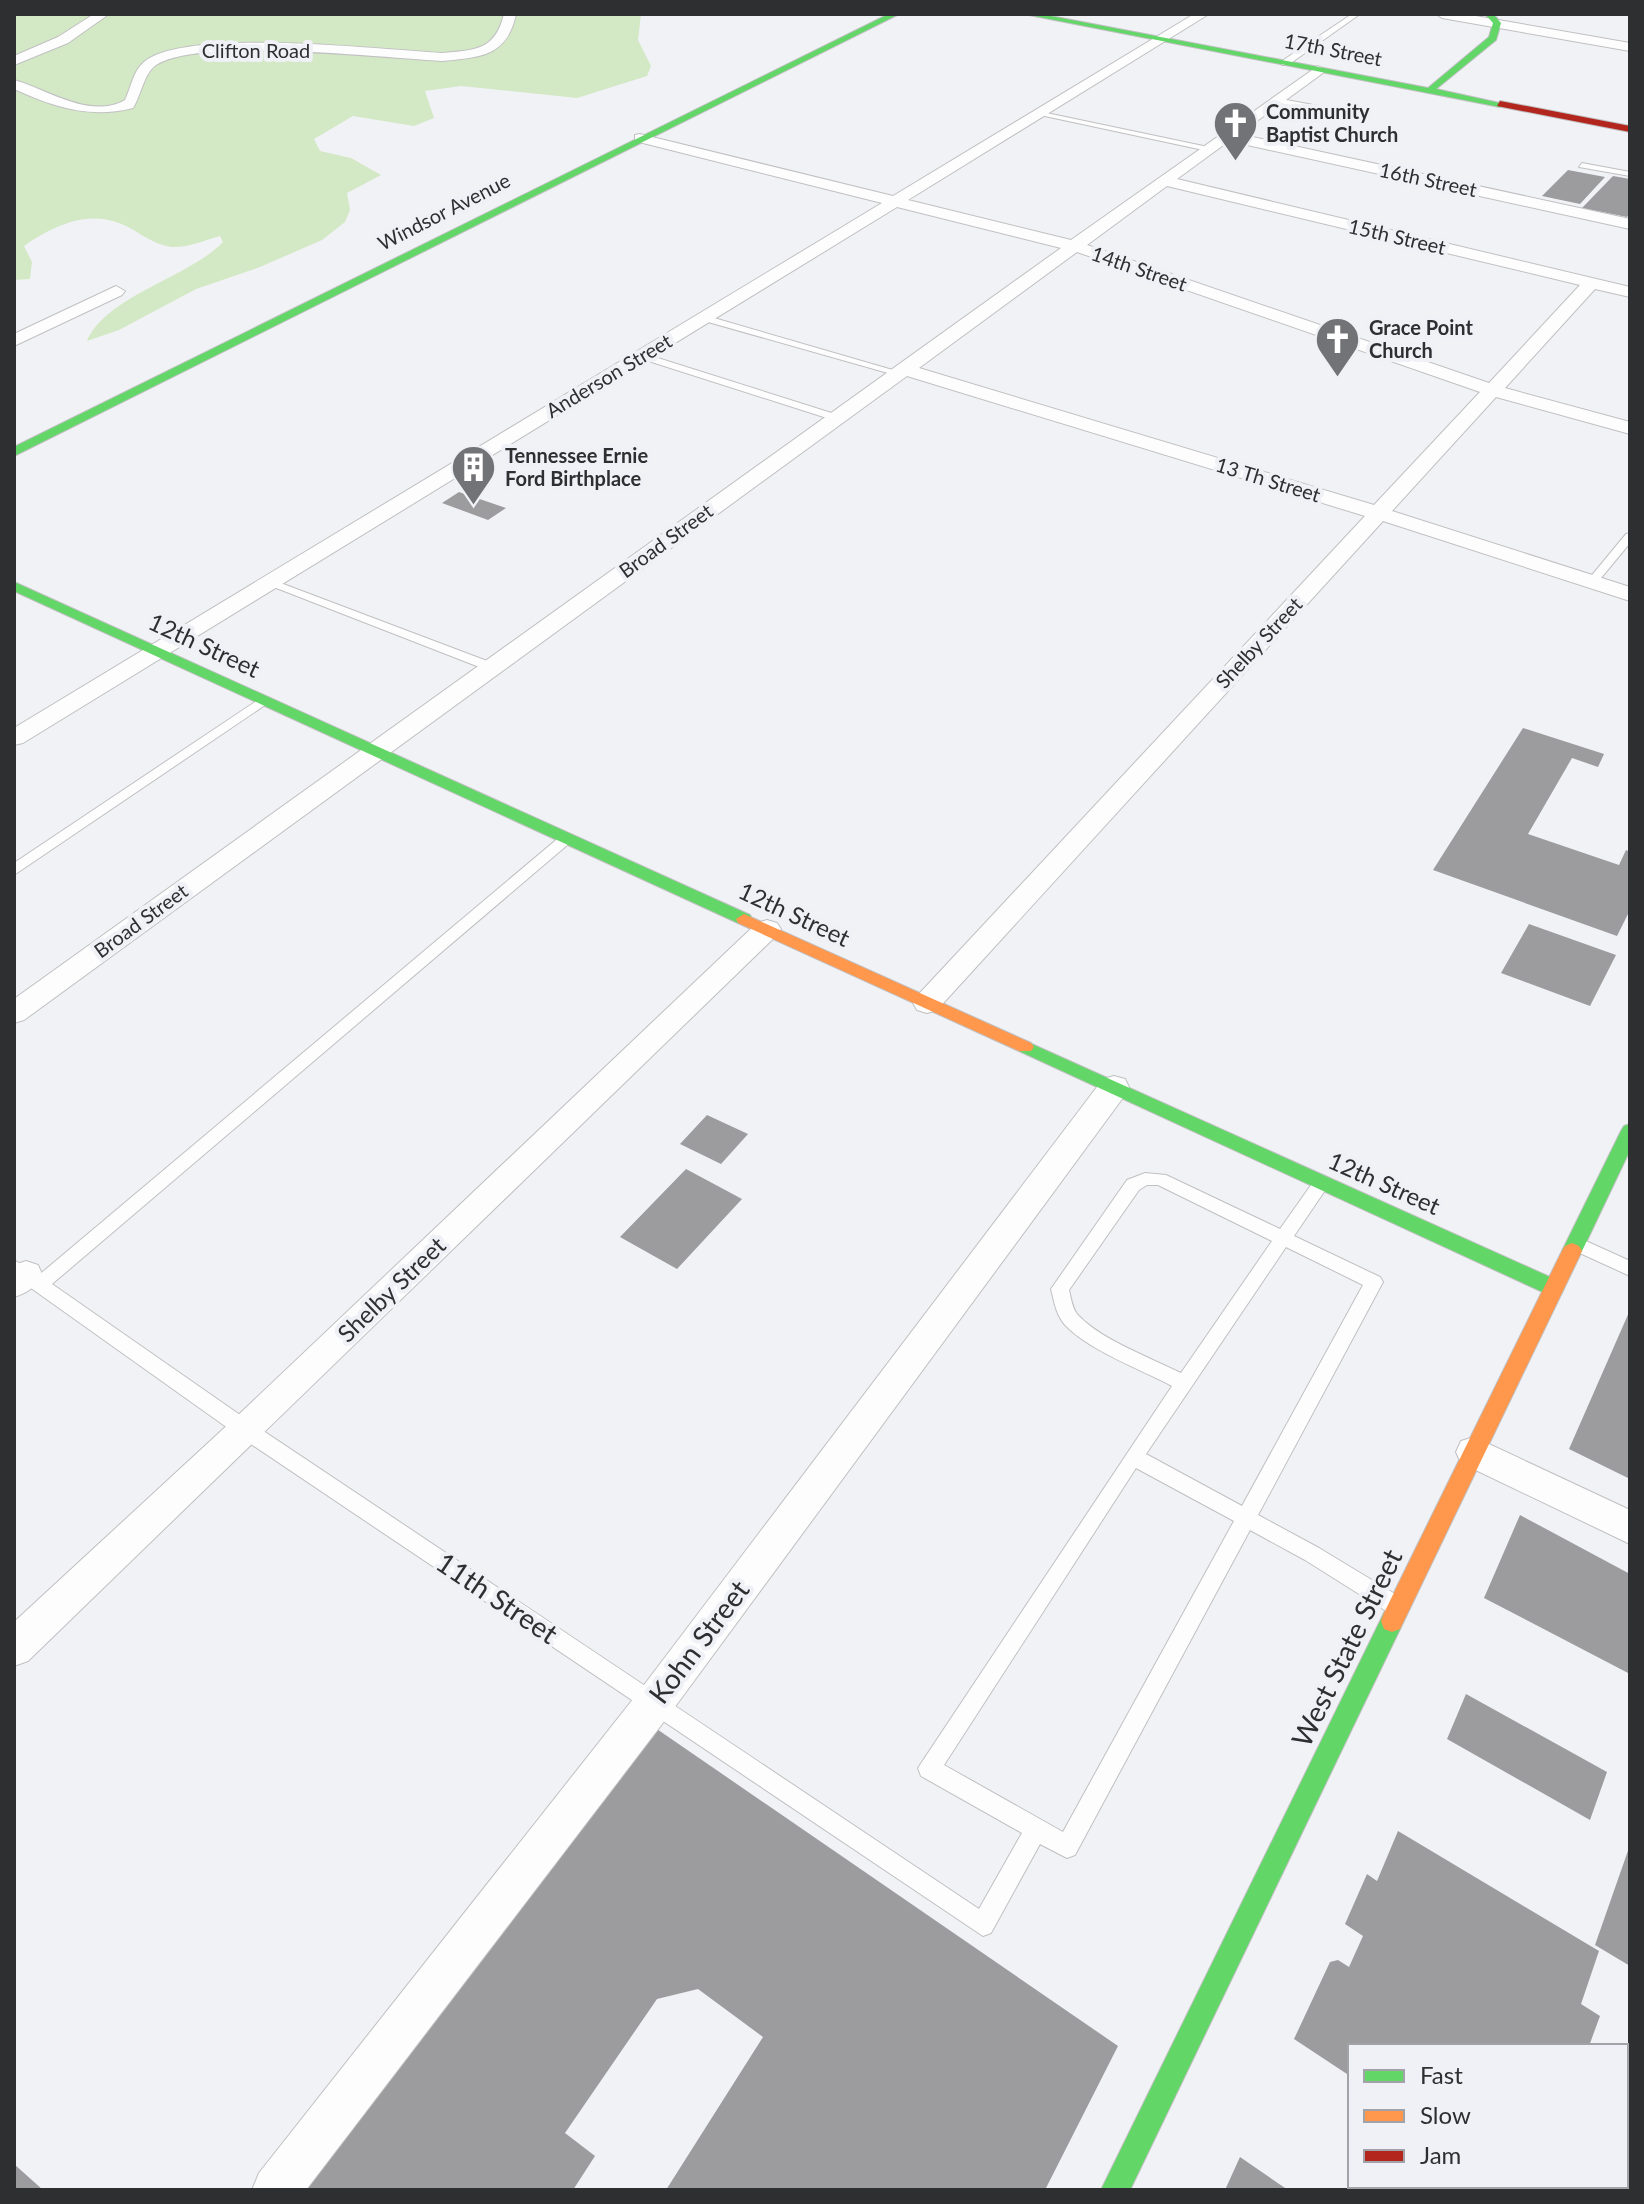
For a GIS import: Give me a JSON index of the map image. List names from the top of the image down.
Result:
{
  "streets": {
    "street": [
      "17th Street",
      "Clifton Road",
      "16th Street",
      "Windsor Avenue",
      "15th Street",
      "14th Street",
      "Anderson Street",
      "13 Th Street",
      "Broad Street",
      "Shelby Street",
      "12th Street",
      "Kohn Street",
      "West State Street"
    ],
    "lane": ["11th Street"]
  },
  "crossings": [
    ["17th Street", "Anderson Street"],
    ["17th Street", "Broad Street"],
    ["16th Street", "Broad Street"],
    ["Windsor Avenue", "14th Street"],
    ["15th Street", "Broad Street"],
    ["15th Street", "Shelby Street"],
    ["14th Street", "Anderson Street"],
    ["14th Street", "Broad Street"],
    ["14th Street", "Shelby Street"],
    ["Anderson Street", "12th Street"],
    ["13 Th Street", "Broad Street"],
    ["13 Th Street", "Shelby Street"],
    ["Broad Street", "12th Street"],
    ["Shelby Street", "12th Street"],
    ["Shelby Street", "11th Street"],
    ["12th Street", "Kohn Street"],
    ["12th Street", "West State Street"],
    ["11th Street", "Kohn Street"]
  ],
  "places": {
    "church": ["Community Baptist Church", "Grace Point Church"],
    "building": ["Tennessee Ernie Ford Birthplace"]
  },
  "legend": ["Fast", "Slow", "Jam"]
}
